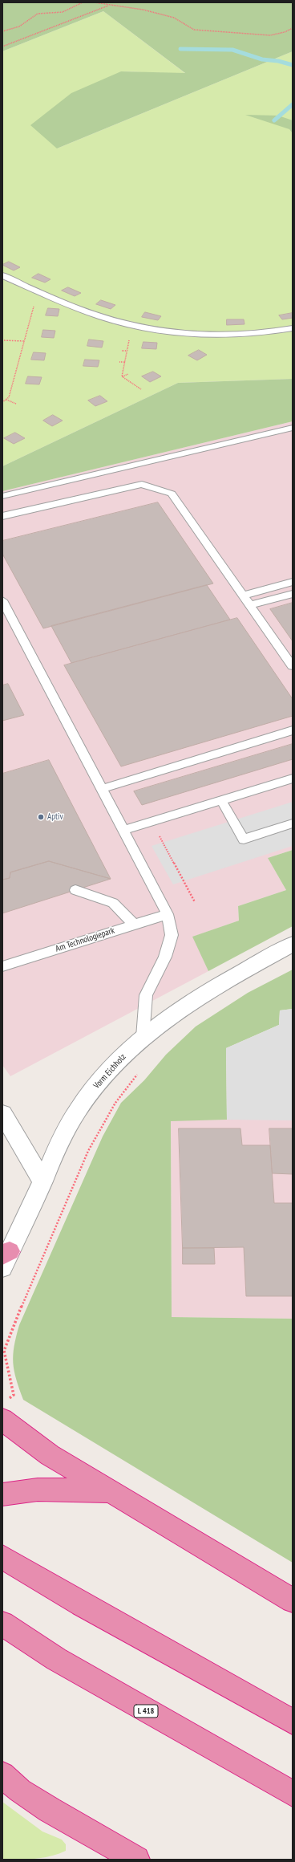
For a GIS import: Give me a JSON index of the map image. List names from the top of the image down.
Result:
{
  "streets": {
    "highway": ["L 418"],
    "street": ["Vorm Eichholz"],
    "lane": ["Am Technologiepark"]
  },
  "places": ["Aptiv"]
}
